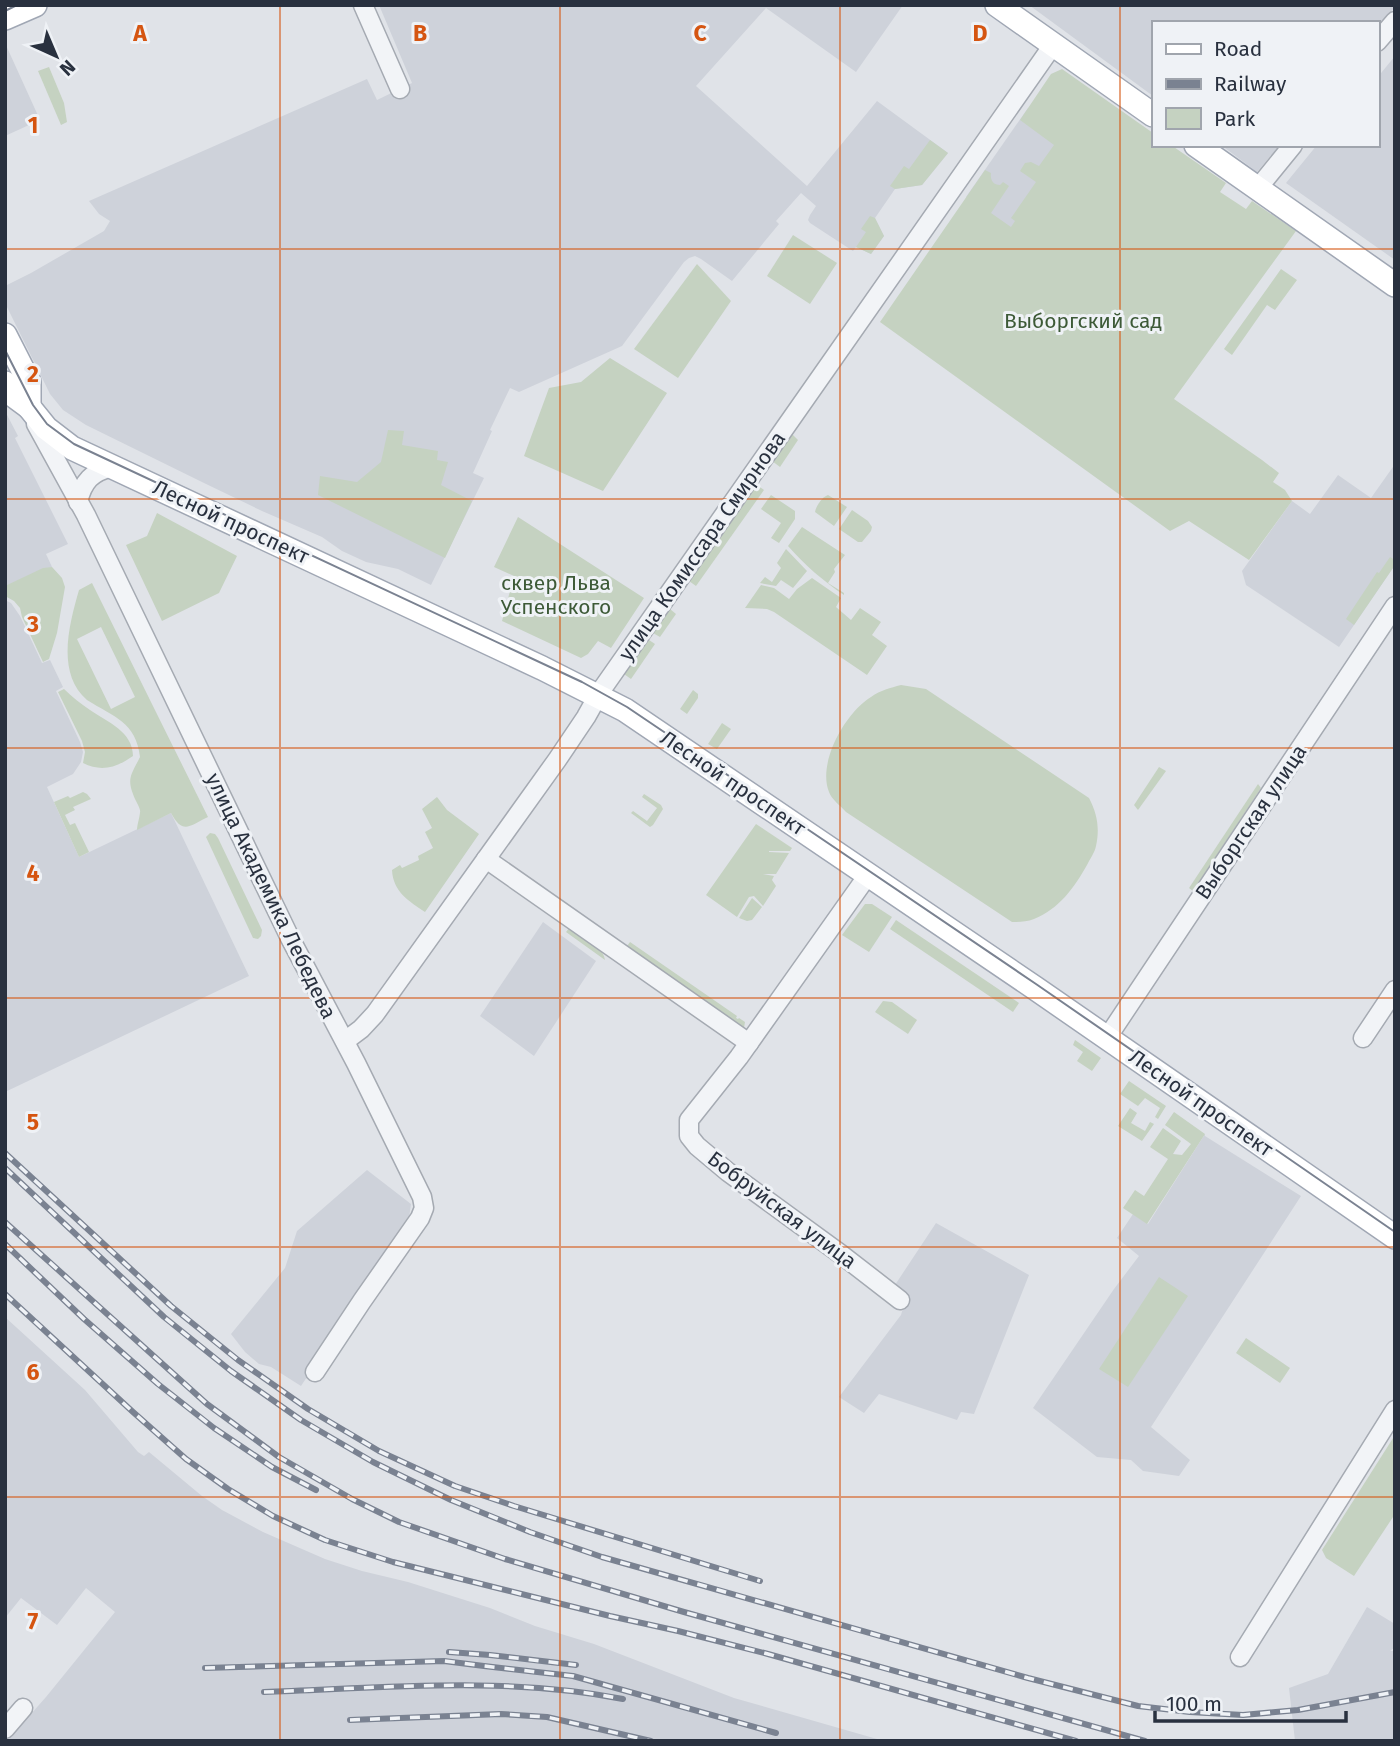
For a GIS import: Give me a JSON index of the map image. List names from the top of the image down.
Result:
{
  "streets": {
    "main road": ["Лесной проспект", "улица Академика Лебедева"],
    "street": ["улица Комиссара Смирнова", "Выборгская улица", "Бобруйская улица"]
  },
  "crossings": [
    ["Лесной проспект", "улица Комиссара Смирнова"],
    ["Лесной проспект", "Выборгская улица"],
    ["Лесной проспект", "улица Академика Лебедева"],
    ["Лесной проспект", "Бобруйская улица"],
    ["улица Комиссара Смирнова", "улица Академика Лебедева"]
  ],
  "parks": ["Выборгский сад", "сквер Льва Успенского"],
  "legend": ["Road", "Railway", "Park"],
  "scale_bar": "100 m",
  "north": "bottom right",
  "grid": {
    "columns": [
      "A",
      "B",
      "C",
      "D"
    ],
    "rows": [
      "1",
      "2",
      "3",
      "4",
      "5",
      "6",
      "7"
    ]
  }
}
